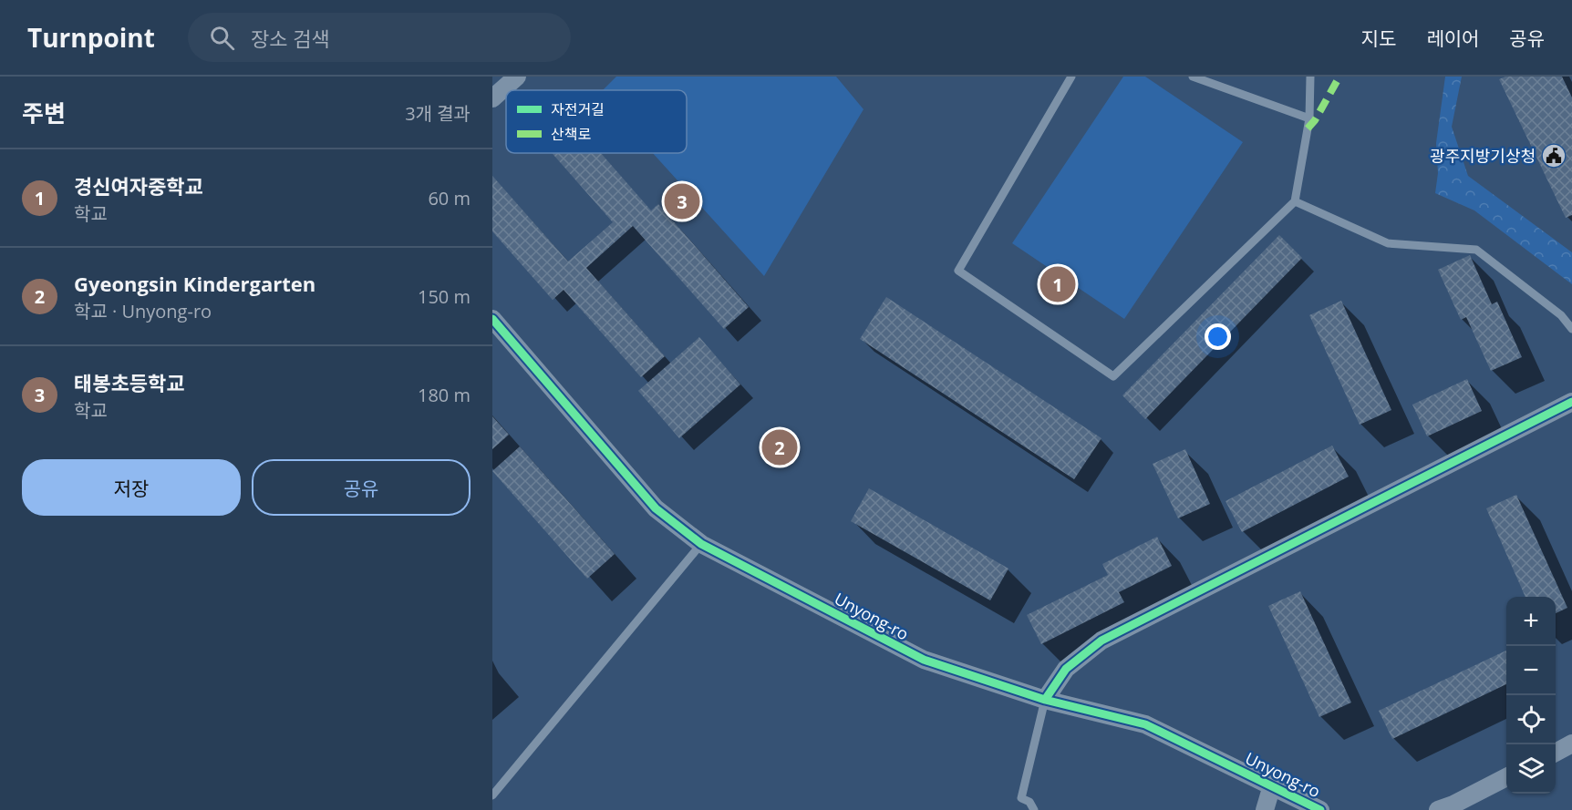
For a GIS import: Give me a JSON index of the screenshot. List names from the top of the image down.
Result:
{
  "streets": {
    "street": ["Unyong-ro"]
  },
  "places": {
    "public building": ["광주지방기상청"]
  },
  "legend": ["자전거길", "산책로"],
  "page": {
    "header": "Turnpoint",
    "search": "장소 검색",
    "nav": ["지도", "레이어", "공유"],
    "heading": ["주변", "3개 결과"],
    "list": [
      {
        "mark": "1",
        "name": "경신여자중학교",
        "note": "학교",
        "value": "60 m"
      },
      {
        "mark": "2",
        "name": "Gyeongsin Kindergarten",
        "note": "학교 · Unyong-ro",
        "value": "150 m"
      },
      {
        "mark": "3",
        "name": "태봉초등학교",
        "note": "학교",
        "value": "180 m"
      }
    ],
    "pins": ["3", "1", "2"],
    "buttons": ["저장", "공유"],
    "map_buttons": ["+", "−"]
  }
}
